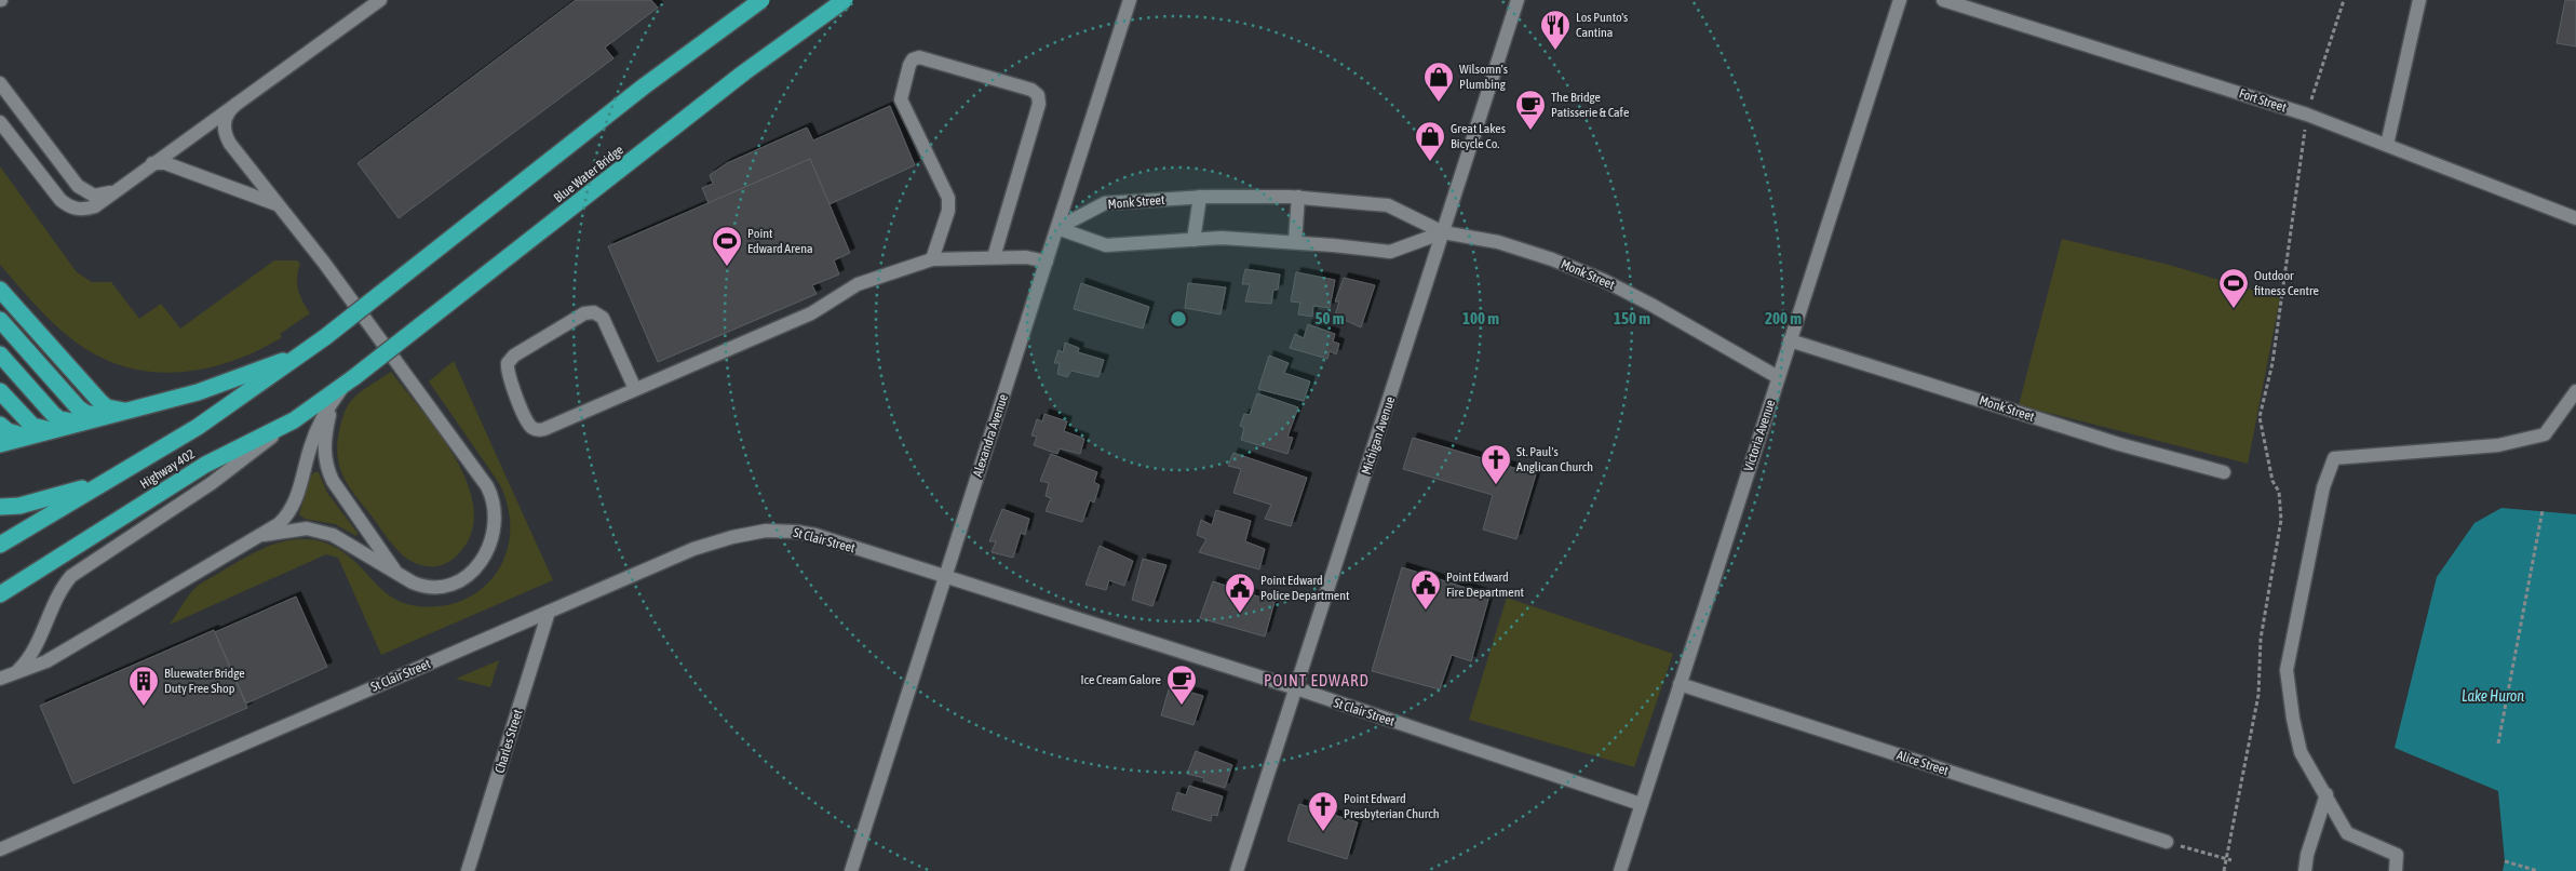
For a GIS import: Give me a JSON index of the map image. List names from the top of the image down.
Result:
{
  "streets": {
    "highway": ["Blue Water Bridge", "Highway 402"],
    "street": [
      "Fort Street",
      "Monk Street",
      "Alexandra Avenue",
      "Michigan Avenue",
      "Victoria Avenue",
      "St Clair Street",
      "Charles Street",
      "Alice Street"
    ]
  },
  "crossings": [
    ["Blue Water Bridge", "Highway 402"],
    ["Monk Street", "Alexandra Avenue"],
    ["Monk Street", "Michigan Avenue"],
    ["Monk Street", "Victoria Avenue"],
    ["Alexandra Avenue", "St Clair Street"],
    ["Michigan Avenue", "St Clair Street"],
    ["Victoria Avenue", "St Clair Street"],
    ["Victoria Avenue", "Alice Street"],
    ["St Clair Street", "Charles Street"]
  ],
  "districts": ["POINT EDWARD"],
  "water": ["Lake Huron"],
  "places": {
    "restaurant": ["Los Punto's Cantina"],
    "shop": ["Wilsomn's Plumbing", "Great Lakes Bicycle Co."],
    "cafe": ["The Bridge Patisserie & Cafe", "Ice Cream Galore"],
    "sports": ["Point Edward Arena", "Outdoor fitness Centre"],
    "church": ["St. Paul's Anglican Church", "Point Edward Presbyterian Church"],
    "public building": ["Point Edward Fire Department", "Point Edward Police Department"],
    "building": ["Bluewater Bridge Duty Free Shop"]
  },
  "rings": [
    "50 m",
    "100 m",
    "150 m",
    "200 m"
  ]
}
